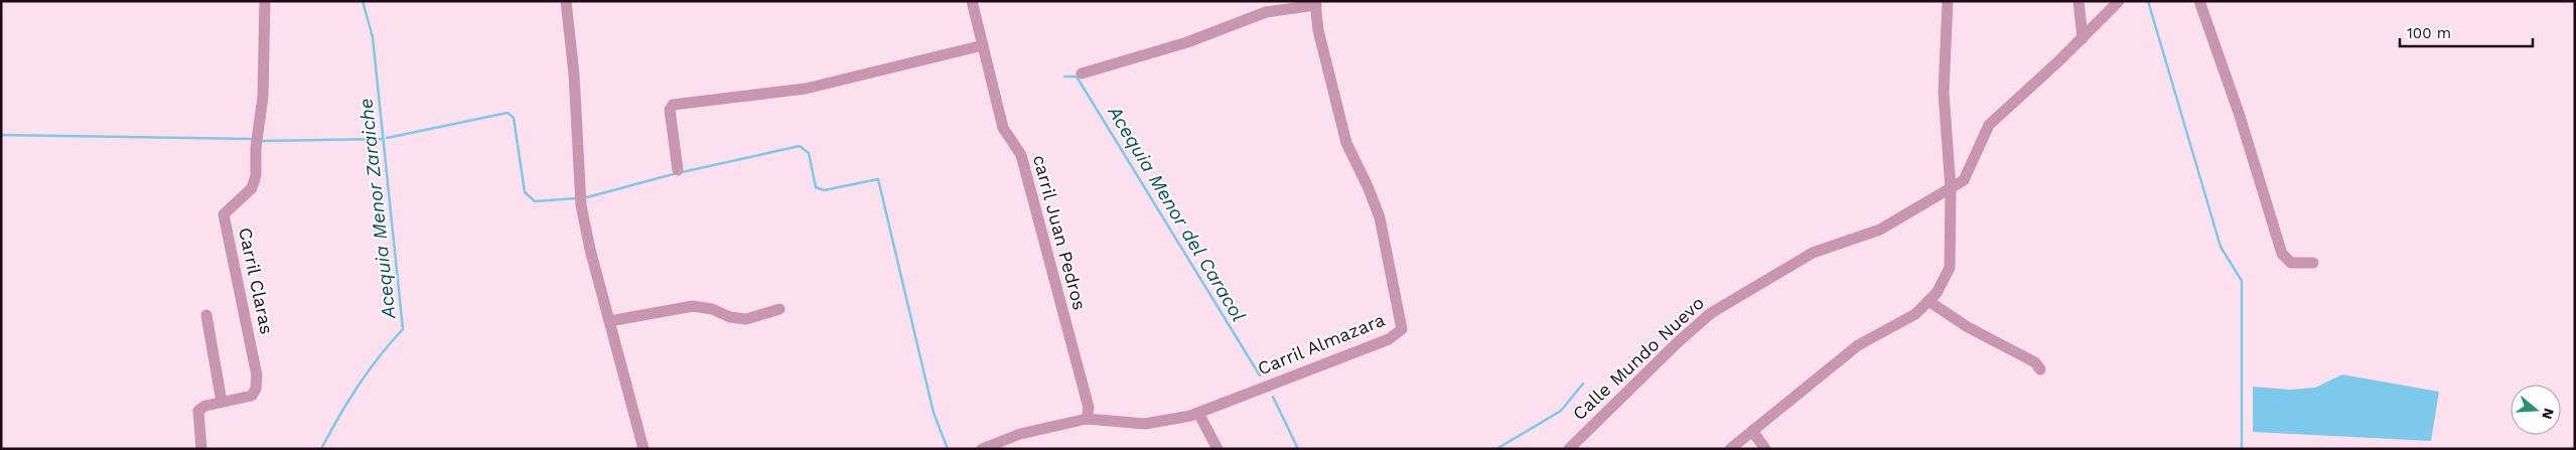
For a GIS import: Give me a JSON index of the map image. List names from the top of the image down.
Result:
{
  "streets": {
    "street": [
      "carril Juan Pedros",
      "Carril Claras",
      "Carril Almazara",
      "Calle Mundo Nuevo"
    ]
  },
  "crossings": [
    ["carril Juan Pedros", "Carril Almazara"]
  ],
  "water": ["Acequia Menor Zaraiche", "Acequia Menor del Caracol"],
  "scale_bar": "100 m",
  "north": "right"
}
